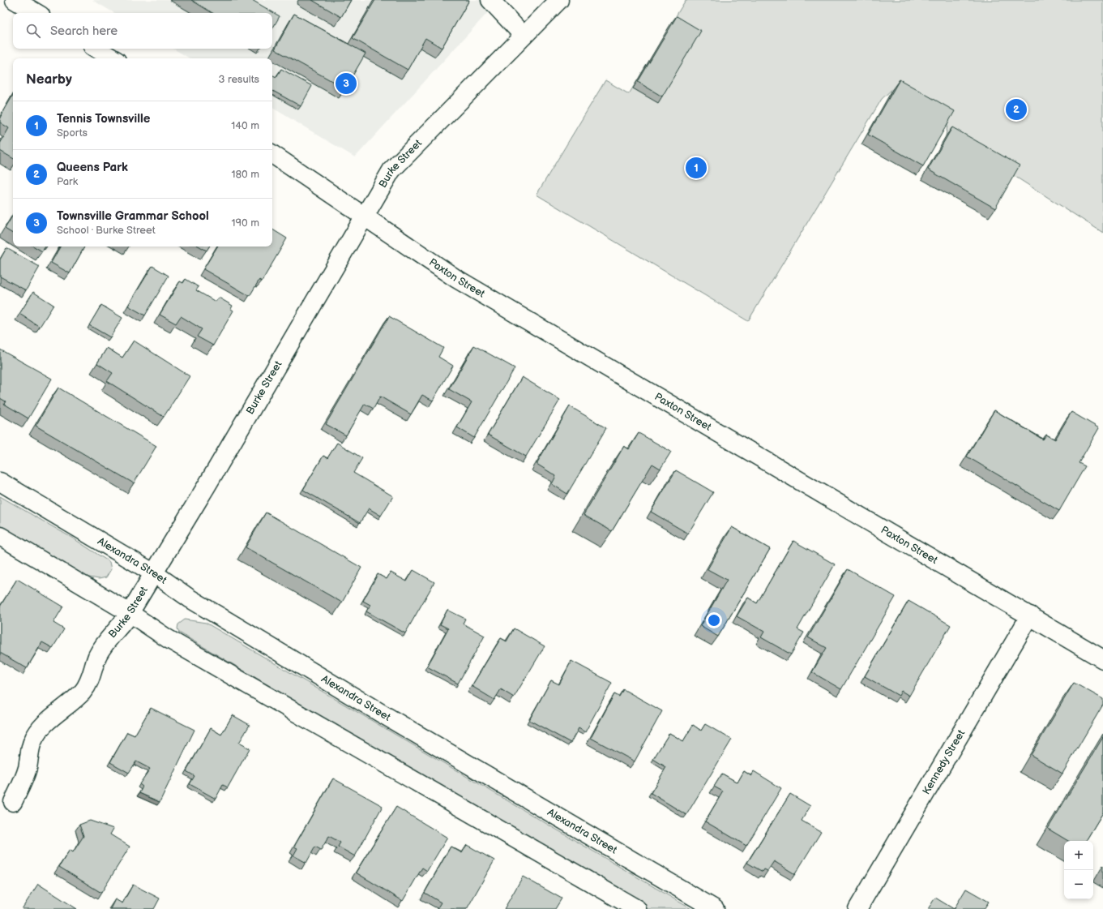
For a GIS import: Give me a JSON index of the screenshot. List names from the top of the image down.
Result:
{
  "streets": {
    "street": [
      "Burke Street",
      "Paxton Street",
      "Alexandra Street",
      "Kennedy Street"
    ]
  },
  "crossings": [
    ["Burke Street", "Paxton Street"],
    ["Burke Street", "Alexandra Street"],
    ["Paxton Street", "Kennedy Street"]
  ],
  "page": {
    "search": "Search here",
    "heading": ["Nearby", "3 results"],
    "pins": ["3", "2", "1"],
    "list": [
      {
        "mark": "1",
        "name": "Tennis Townsville",
        "note": "Sports",
        "value": "140 m"
      },
      {
        "mark": "2",
        "name": "Queens Park",
        "note": "Park",
        "value": "180 m"
      },
      {
        "mark": "3",
        "name": "Townsville Grammar School",
        "note": "School · Burke Street",
        "value": "190 m"
      }
    ],
    "map_buttons": ["+", "−"]
  }
}
